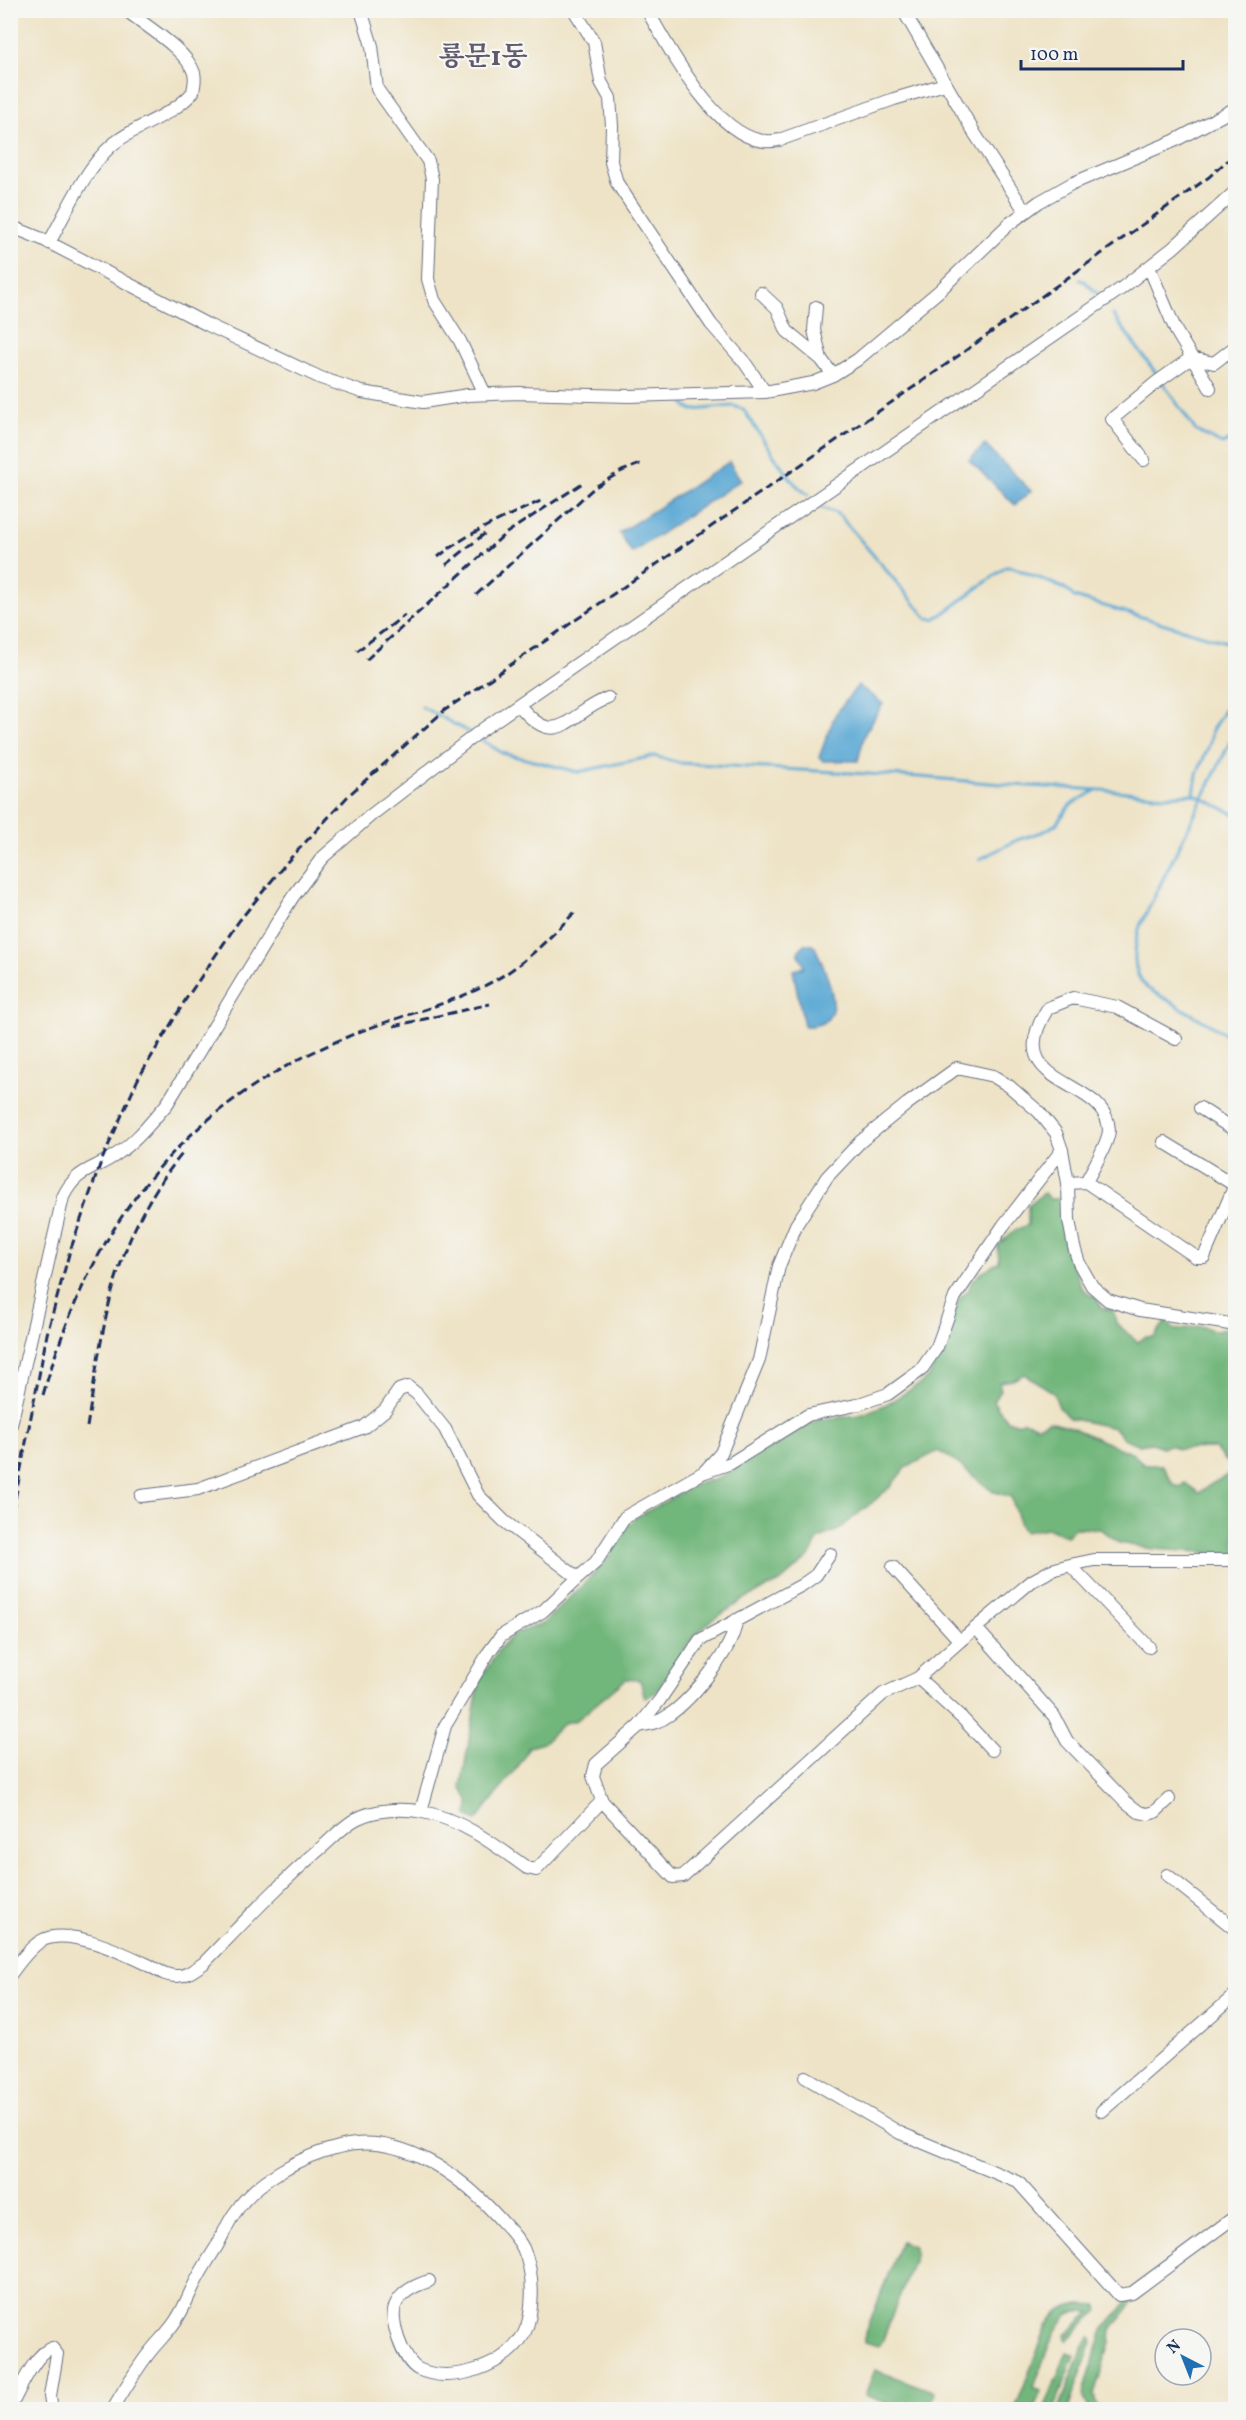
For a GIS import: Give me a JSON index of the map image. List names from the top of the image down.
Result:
{
  "districts": ["룡문1동"],
  "scale_bar": "100 m",
  "north": "top left"
}
